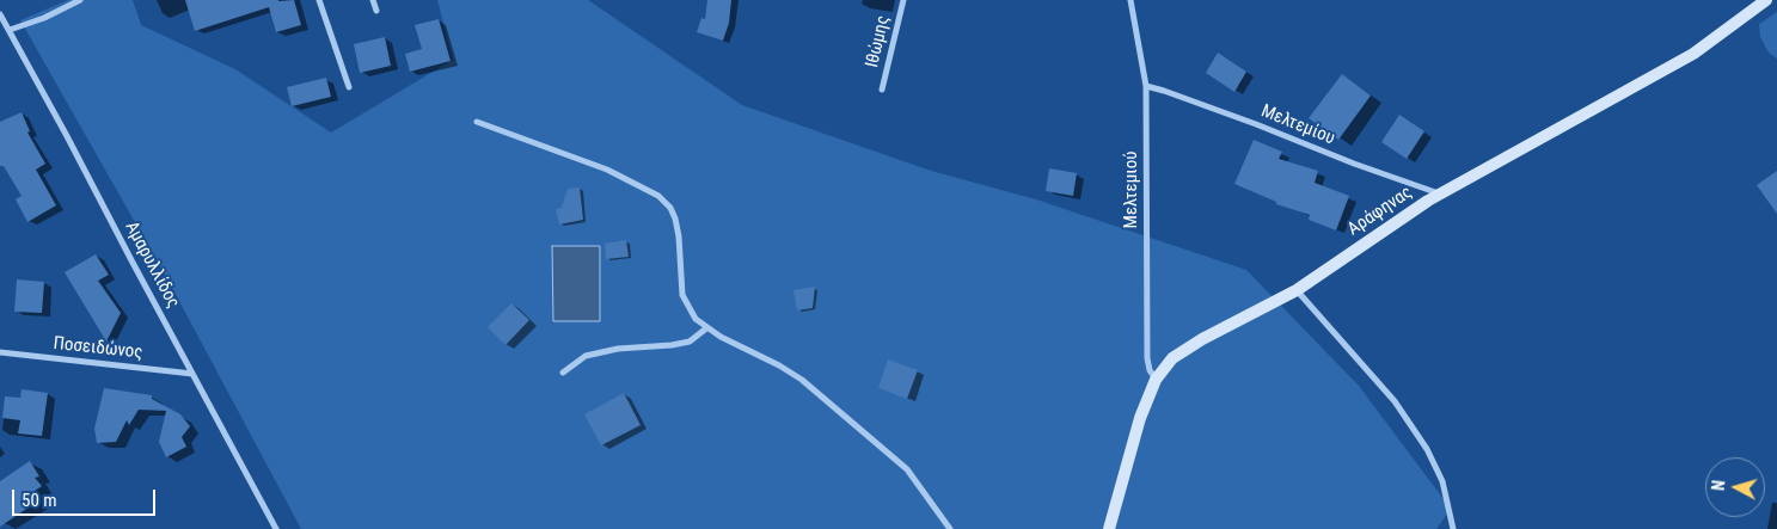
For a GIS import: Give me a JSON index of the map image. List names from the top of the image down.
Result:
{
  "streets": {
    "main road": ["Αράφηνας"],
    "street": [
      "Ιθώμης",
      "Μελτεμίου",
      "Μελτεμιού",
      "Αμαρυλλίδος",
      "Ποσειδώνος"
    ]
  },
  "crossings": [
    ["Μελτεμίου", "Μελτεμιού"],
    ["Μελτεμίου", "Αράφηνας"],
    ["Μελτεμιού", "Αράφηνας"],
    ["Αμαρυλλίδος", "Ποσειδώνος"]
  ],
  "scale_bar": "50 m",
  "north": "left"
}
